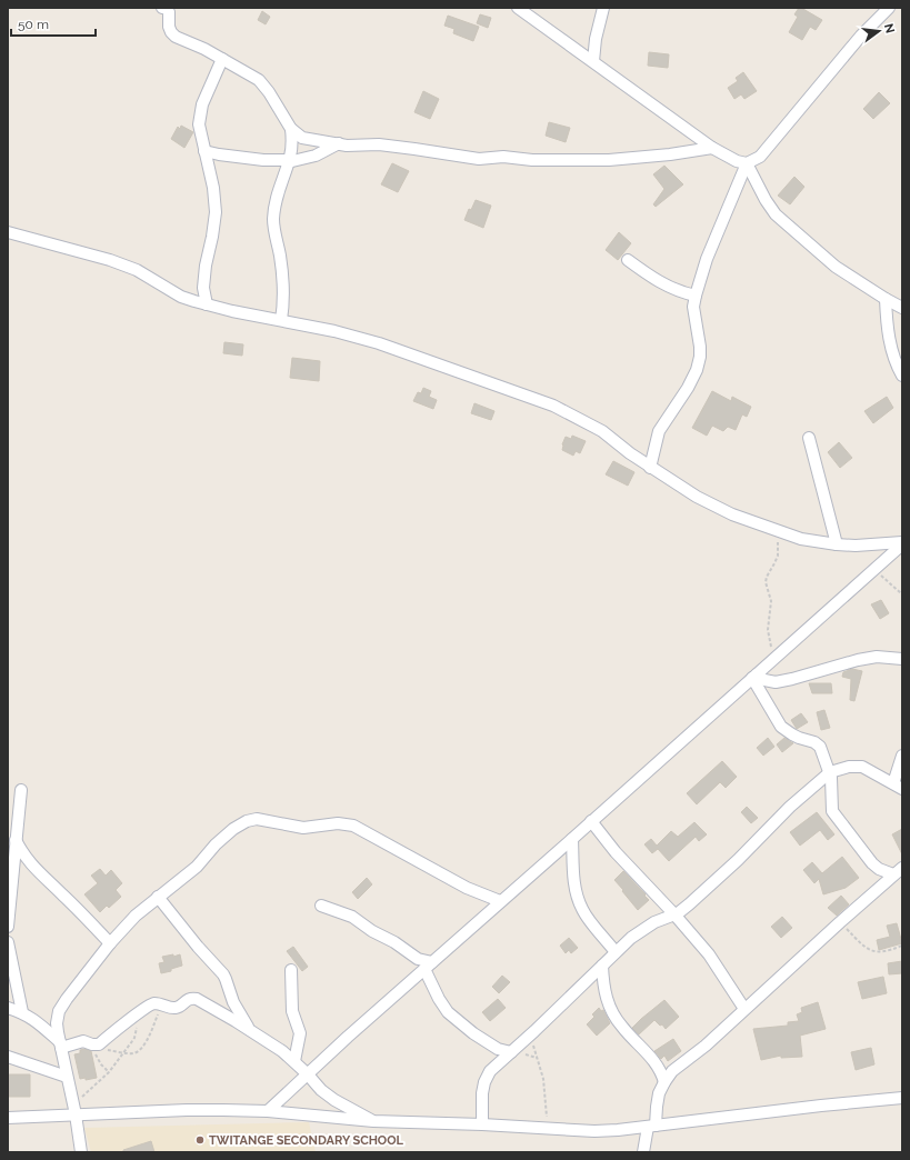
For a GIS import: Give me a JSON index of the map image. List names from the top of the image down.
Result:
{
  "places": ["TWITANGE SECONDARY SCHOOL"],
  "scale_bar": "50 m",
  "north": "right"
}
